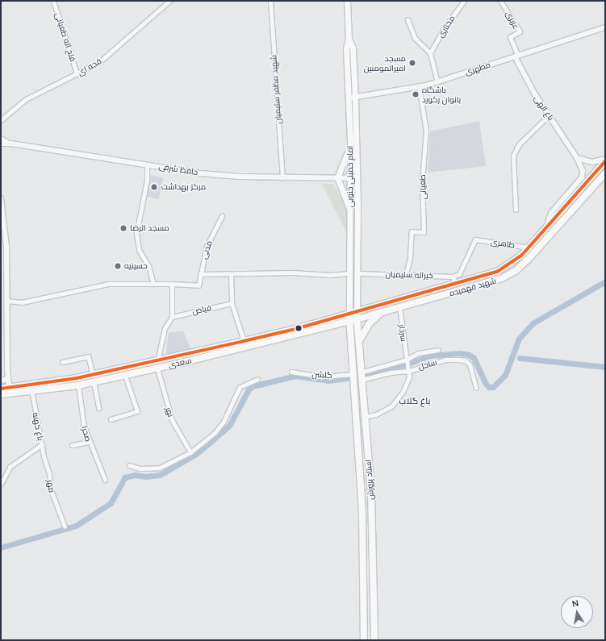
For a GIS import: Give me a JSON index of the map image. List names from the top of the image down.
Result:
{
  "streets": {
    "main road": [
      "امام خمینی جنوبی",
      "شهید فهمیده",
      "سعدی",
      "استاد پرورش"
    ],
    "street": [
      "عزیزی",
      "مختاری",
      "فتح اله طغیانی",
      "قجه ای",
      "مطهری",
      "شهید مظفر سلیمیان",
      "باغ الهی",
      "حافظ شرقی",
      "طغیانی",
      "طاهری",
      "مدنی",
      "خیراله سلیمیان",
      "فیاض",
      "سردار",
      "ساحل",
      "گلشن",
      "نهر",
      "باغ کهنه",
      "صحرا",
      "مهر"
    ]
  },
  "crossings": [
    ["عزیزی", "مطهری"],
    ["عزیزی", "باغ الهی"],
    ["فتح اله طغیانی", "قجه ای"],
    ["مطهری", "باغ الهی"],
    ["مطهری", "امام خمینی جنوبی"],
    ["مطهری", "طغیانی"],
    ["شهید مظفر سلیمیان", "حافظ شرقی"],
    ["باغ الهی", "شهید فهمیده"],
    ["حافظ شرقی", "امام خمینی جنوبی"],
    ["امام خمینی جنوبی", "خیراله سلیمیان"],
    ["امام خمینی جنوبی", "شهید فهمیده"],
    ["امام خمینی جنوبی", "سعدی"],
    ["امام خمینی جنوبی", "استاد پرورش"],
    ["طغیانی", "خیراله سلیمیان"],
    ["طاهری", "خیراله سلیمیان"],
    ["طاهری", "شهید فهمیده"],
    ["شهید فهمیده", "سردار"],
    ["شهید فهمیده", "سعدی"],
    ["شهید فهمیده", "استاد پرورش"],
    ["سردار", "ساحل"],
    ["سردار", "گلشن"],
    ["سعدی", "نهر"],
    ["سعدی", "باغ کهنه"],
    ["سعدی", "صحرا"],
    ["سعدی", "استاد پرورش"],
    ["ساحل", "استاد پرورش"],
    ["گلشن", "استاد پرورش"],
    ["باغ کهنه", "مهر"]
  ],
  "districts": ["باغ گلاب"],
  "places": [
    "مسجد امیرالمومنین",
    "باشگاه بانوان رکورد",
    "مرکز بهداشت",
    "مسجد الرضا",
    "حسینیه"
  ],
  "north": "top"
}
